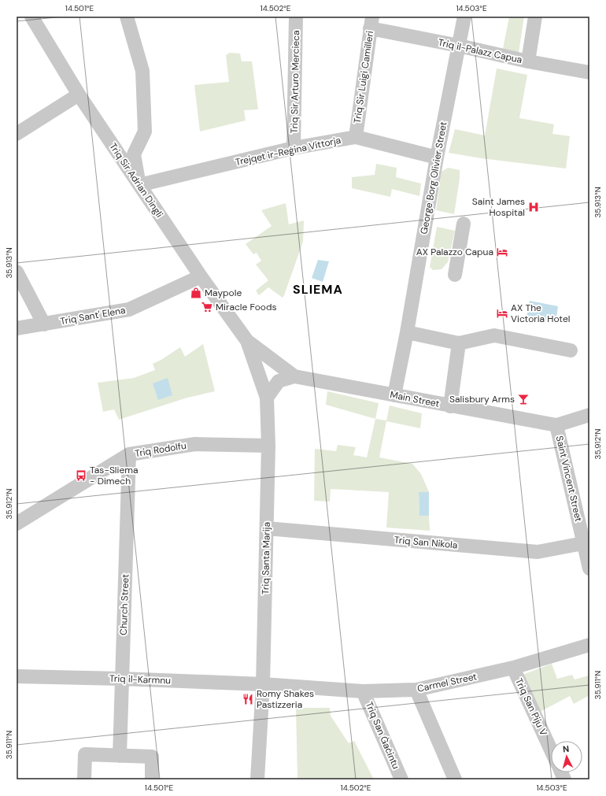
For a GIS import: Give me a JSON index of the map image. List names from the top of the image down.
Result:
{
  "streets": {
    "street": [
      "Triq il-Palazz Capua",
      "Triq Sir Luigi Camilleri",
      "Triq Sir Arturo Mercieca",
      "Trejqet ir-Reġina Vittorja",
      "George Borg Olivier Street",
      "Triq Sir Adrian Dingli",
      "Triq Sant' Elena",
      "Main Street",
      "Triq Rodolfu",
      "Saint Vincent Street",
      "Triq San Nikola",
      "Triq Santa Marija",
      "Church Street",
      "Triq il-Karmnu",
      "Carmel Street",
      "Triq San Piju V",
      "Triq San Ġaċintu"
    ]
  },
  "crossings": [
    ["Triq il-Palazz Capua", "Triq Sir Luigi Camilleri"],
    ["Triq il-Palazz Capua", "George Borg Olivier Street"],
    ["Triq Sir Luigi Camilleri", "Trejqet ir-Reġina Vittorja"],
    ["Triq Sir Arturo Mercieca", "Trejqet ir-Reġina Vittorja"],
    ["Trejqet ir-Reġina Vittorja", "George Borg Olivier Street"],
    ["Trejqet ir-Reġina Vittorja", "Triq Sir Adrian Dingli"],
    ["George Borg Olivier Street", "Main Street"],
    ["Triq Sir Adrian Dingli", "Triq Sant' Elena"],
    ["Triq Sir Adrian Dingli", "Main Street"],
    ["Triq Sir Adrian Dingli", "Triq Santa Marija"],
    ["Main Street", "Saint Vincent Street"],
    ["Main Street", "Triq Santa Marija"],
    ["Triq Rodolfu", "Triq Santa Marija"],
    ["Triq Rodolfu", "Church Street"],
    ["Saint Vincent Street", "Triq San Nikola"],
    ["Triq San Nikola", "Triq Santa Marija"],
    ["Triq Santa Marija", "Triq il-Karmnu"],
    ["Triq Santa Marija", "Carmel Street"],
    ["Church Street", "Triq il-Karmnu"],
    ["Triq il-Karmnu", "Carmel Street"],
    ["Carmel Street", "Triq San Piju V"],
    ["Carmel Street", "Triq San Ġaċintu"]
  ],
  "districts": ["SLIEMA"],
  "places": {
    "hospital": ["Saint James Hospital"],
    "hotel": ["AX Palazzo Capua", "AX The Victoria Hotel"],
    "shop": ["Maypole"],
    "supermarket": ["Miracle Foods"],
    "bar": ["Salisbury Arms"],
    "bus stop": ["Tas-Sliema - Dimech"],
    "restaurant": ["Romy Shakes Pastizzeria"]
  },
  "north": "top",
  "coordinates": [
    "14.501°E",
    "14.502°E",
    "14.503°E",
    "35.913°N",
    "35.912°N",
    "35.911°N"
  ]
}
